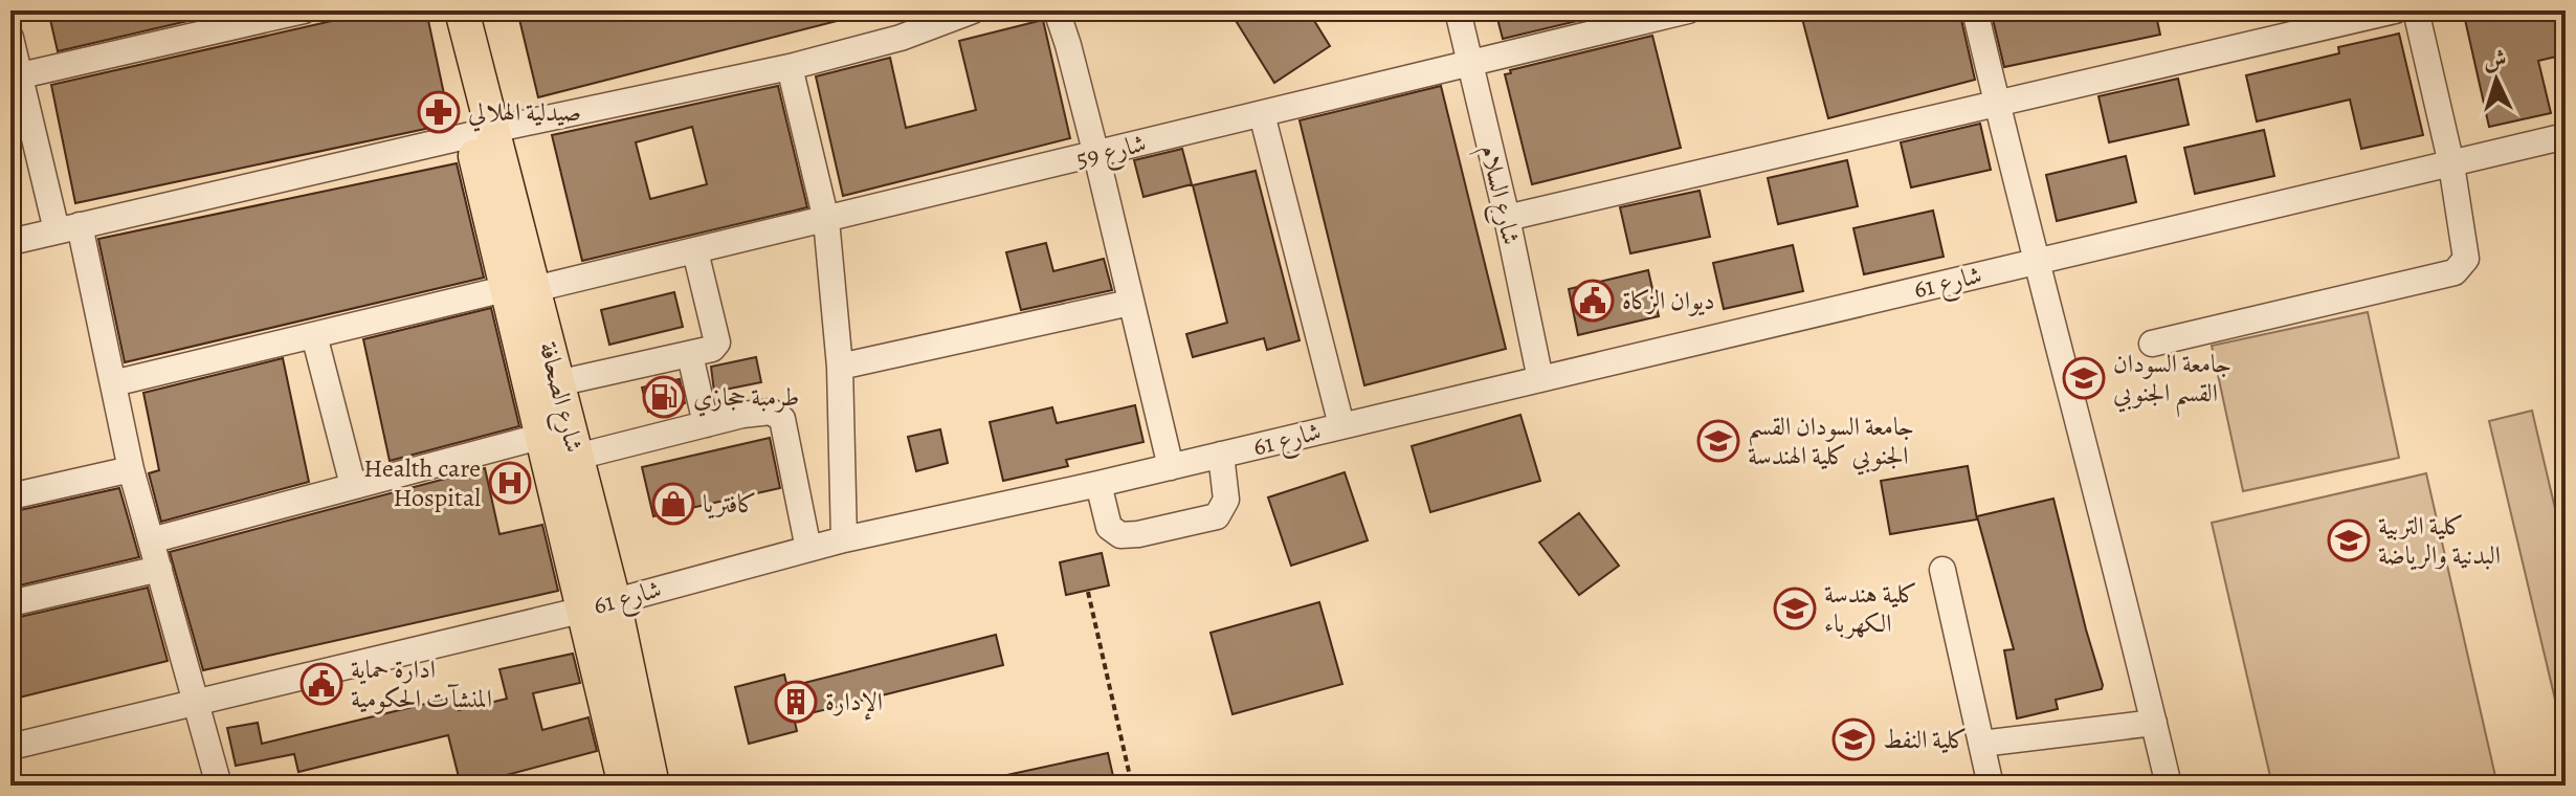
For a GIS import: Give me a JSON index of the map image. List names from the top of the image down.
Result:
{
  "streets": {
    "main road": ["شارع الصحافة"],
    "street": ["شارع 59", "شارع السلام", "شارع 61"]
  },
  "crossings": [
    ["شارع 59", "شارع السلام"],
    ["شارع 59", "شارع الصحافة"],
    ["شارع السلام", "شارع 61"],
    ["شارع 61", "شارع الصحافة"]
  ],
  "places": {
    "pharmacy": ["صيدلية الهلالي"],
    "public building": ["ديوان الزكاة", "ادارة حماية المنشآت الحكومية"],
    "school or university": [
      "جامعة السودان القسم الجنوبي",
      "جامعة السودان القسم الجنوبي كلية الهندسة",
      "كلية التربية البدنية والرياضة",
      "كلية هندسة الكهرباء",
      "كلية النفط"
    ],
    "fuel station": ["طرمبة حجازي"],
    "hospital": ["Health care Hospital"],
    "shop": ["كافتريا"],
    "building": ["الإدارة"]
  },
  "north": "top"
}
